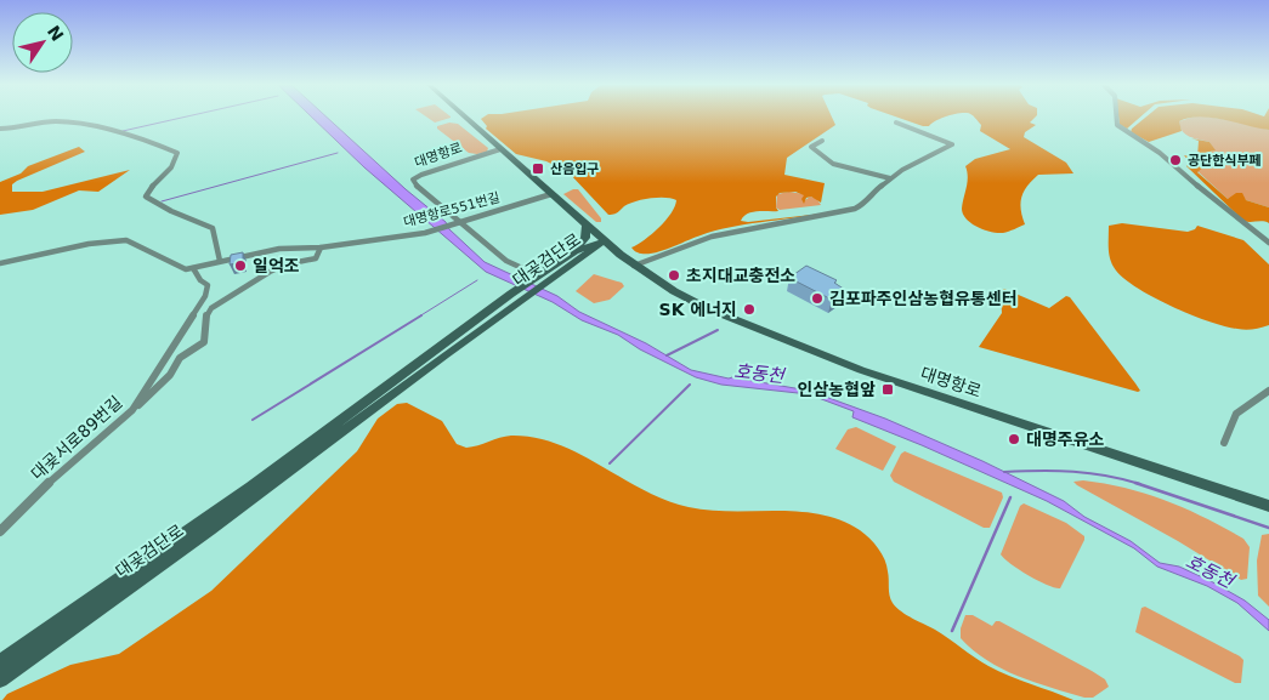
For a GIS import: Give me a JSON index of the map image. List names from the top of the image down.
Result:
{
  "streets": {
    "main road": ["대명항로", "대곶검단로"],
    "street": ["대명항로551번길", "대곶서로89번길"]
  },
  "crossings": [
    ["대명항로", "대명항로551번길"],
    ["대명항로", "대곶검단로"],
    ["대명항로551번길", "대곶서로89번길"]
  ],
  "water": ["호동천"],
  "places": {
    "other": [
      "공단한식부페",
      "일억조",
      "초지대교충전소",
      "김포파주인삼농협유통센터",
      "SK 에너지",
      "대명주유소"
    ],
    "transit": ["산음입구", "인삼농협앞"]
  },
  "north": "top right"
}
